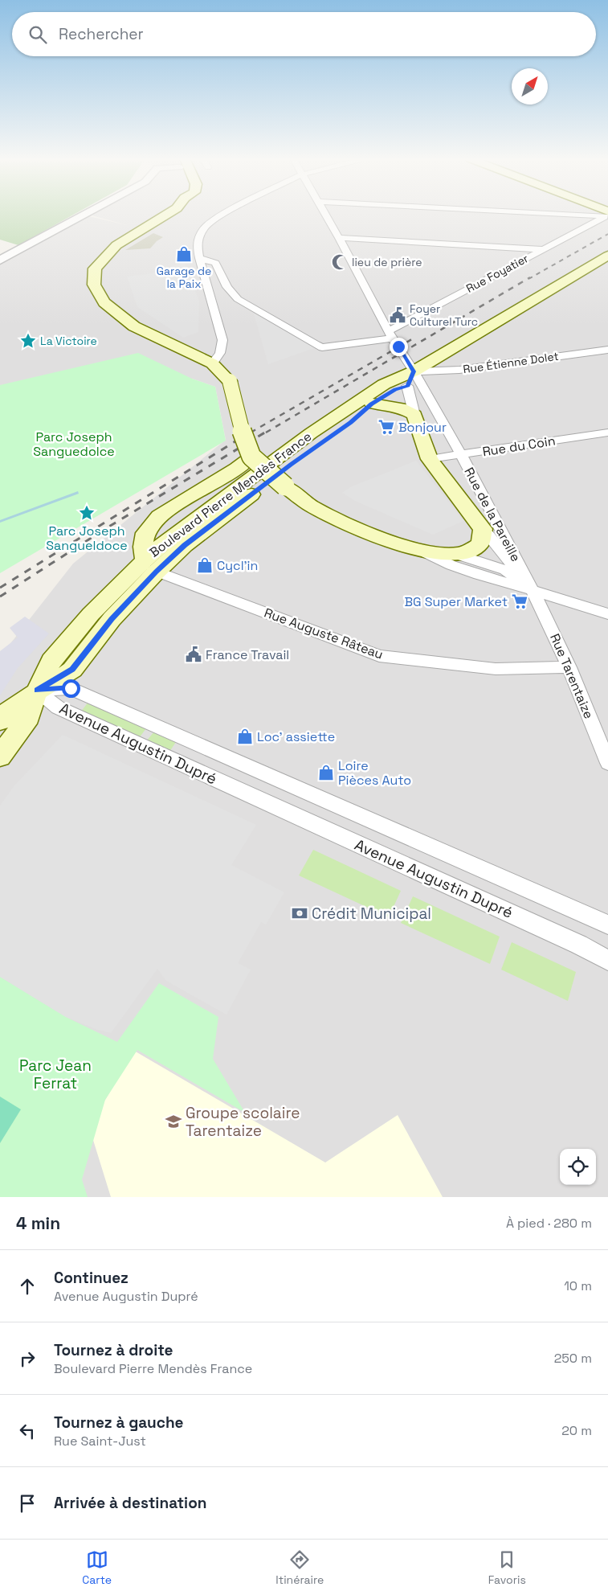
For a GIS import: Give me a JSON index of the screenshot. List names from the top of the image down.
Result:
{
  "streets": {
    "main road": ["Boulevard Pierre Mendès France", "Rue de la Pareille"],
    "street": [
      "Rue Foyatier",
      "Rue Étienne Dolet",
      "Rue du Coin",
      "Rue Auguste Râteau",
      "Rue Tarentaize",
      "Avenue Augustin Dupré"
    ]
  },
  "crossings": [
    ["Rue Foyatier", "Rue de la Pareille"],
    ["Rue Étienne Dolet", "Boulevard Pierre Mendès France"],
    ["Rue Étienne Dolet", "Rue de la Pareille"],
    ["Rue du Coin", "Rue de la Pareille"],
    ["Boulevard Pierre Mendès France", "Rue de la Pareille"],
    ["Boulevard Pierre Mendès France", "Rue Auguste Râteau"],
    ["Boulevard Pierre Mendès France", "Avenue Augustin Dupré"],
    ["Rue de la Pareille", "Rue Tarentaize"],
    ["Rue Auguste Râteau", "Rue Tarentaize"]
  ],
  "parks": ["Parc Joseph Sanguedolce", "Parc Jean Ferrat"],
  "places": {
    "shop": [
      "Garage de la Paix",
      "Cycl'in",
      "Loc' assiette",
      "Loire Pièces Auto"
    ],
    "mosque": ["lieu de prière"],
    "public building": ["Foyer Culturel Turc", "France Travail"],
    "place": ["La Victoire", "Parc Joseph Sangueldoce"],
    "supermarket": ["Bonjour", "BG Super Market"],
    "bank": ["Crédit Municipal"],
    "school or university": ["Groupe scolaire Tarentaize"]
  },
  "north": "top right",
  "page": {
    "search": "Rechercher",
    "heading": ["4 min", "À pied · 280 m"],
    "list": [
      ["Continuez", "Avenue Augustin Dupré", "10 m"],
      ["Tournez à droite", "Boulevard Pierre Mendès France", "250 m"],
      ["Tournez à gauche", "Rue Saint-Just", "20 m"],
      "Arrivée à destination"
    ],
    "nav": ["Carte", "Itinéraire", "Favoris"]
  }
}
